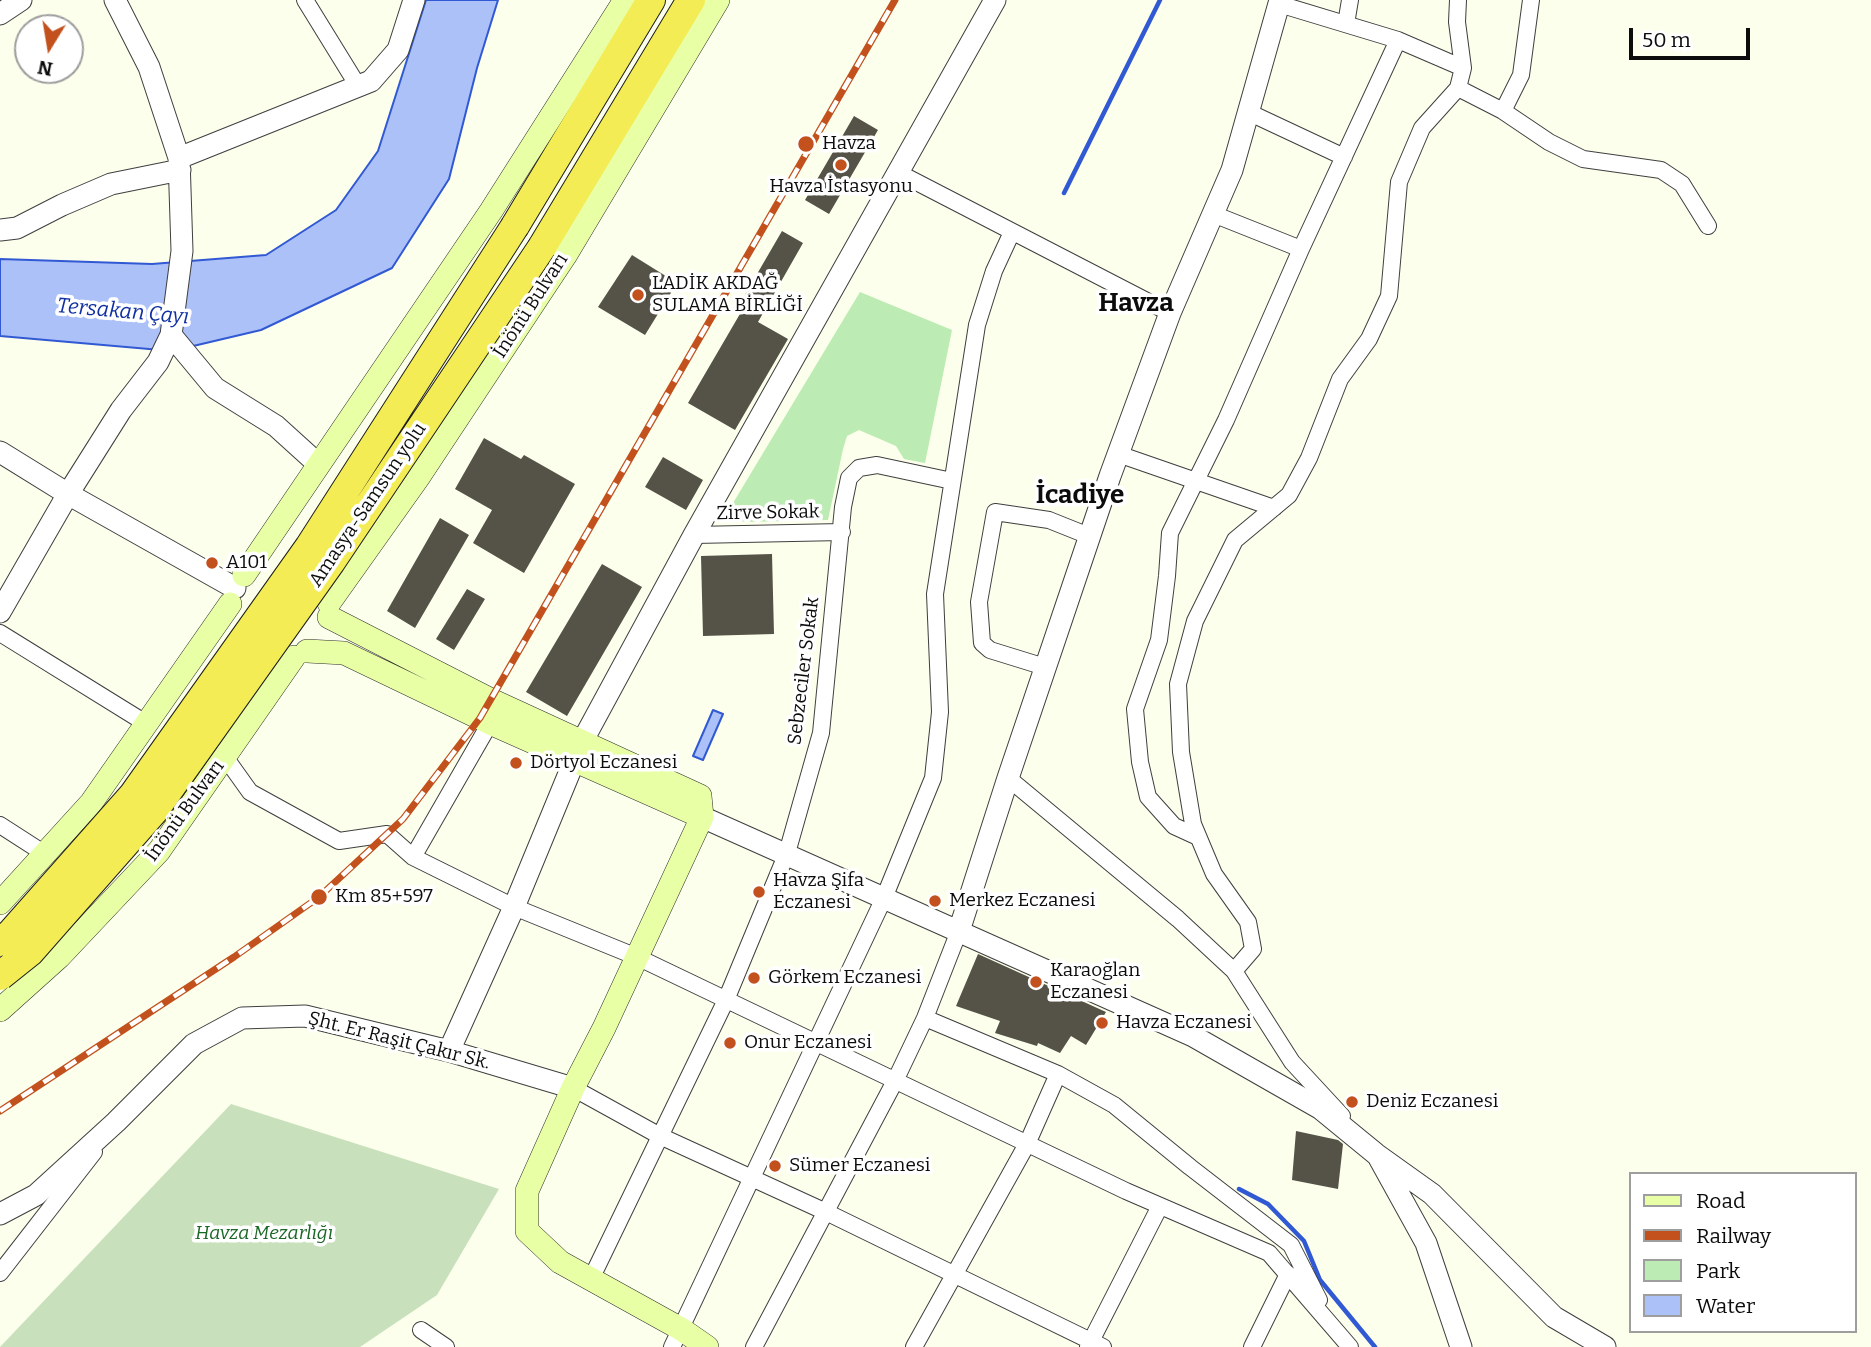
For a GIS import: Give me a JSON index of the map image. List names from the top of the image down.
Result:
{
  "streets": {
    "highway": ["Amasya-Samsun yolu"],
    "main road": ["İnönü Bulvarı"],
    "street": ["Zirve Sokak", "Sebzeciler Sokak", "Şht. Er Raşit Çakır Sk."]
  },
  "crossings": [
    ["Zirve Sokak", "Sebzeciler Sokak"]
  ],
  "districts": ["Havza", "İcadiye"],
  "water": ["Tersakan Çayı"],
  "parks": ["Havza Mezarlığı"],
  "places": [
    "Havza",
    "Havza İstasyonu",
    "LADİK AKDAĞ SULAMA BİRLİĞİ",
    "A101",
    "Dörtyol Eczanesi",
    "Havza Şifa Eczanesi",
    "Km 85+597",
    "Merkez Eczanesi",
    "Görkem Eczanesi",
    "Karaoğlan Eczanesi",
    "Havza Eczanesi",
    "Onur Eczanesi",
    "Deniz Eczanesi",
    "Sümer Eczanesi"
  ],
  "legend": [
    "Road",
    "Railway",
    "Park",
    "Water"
  ],
  "scale_bar": "50 m",
  "north": "bottom"
}
